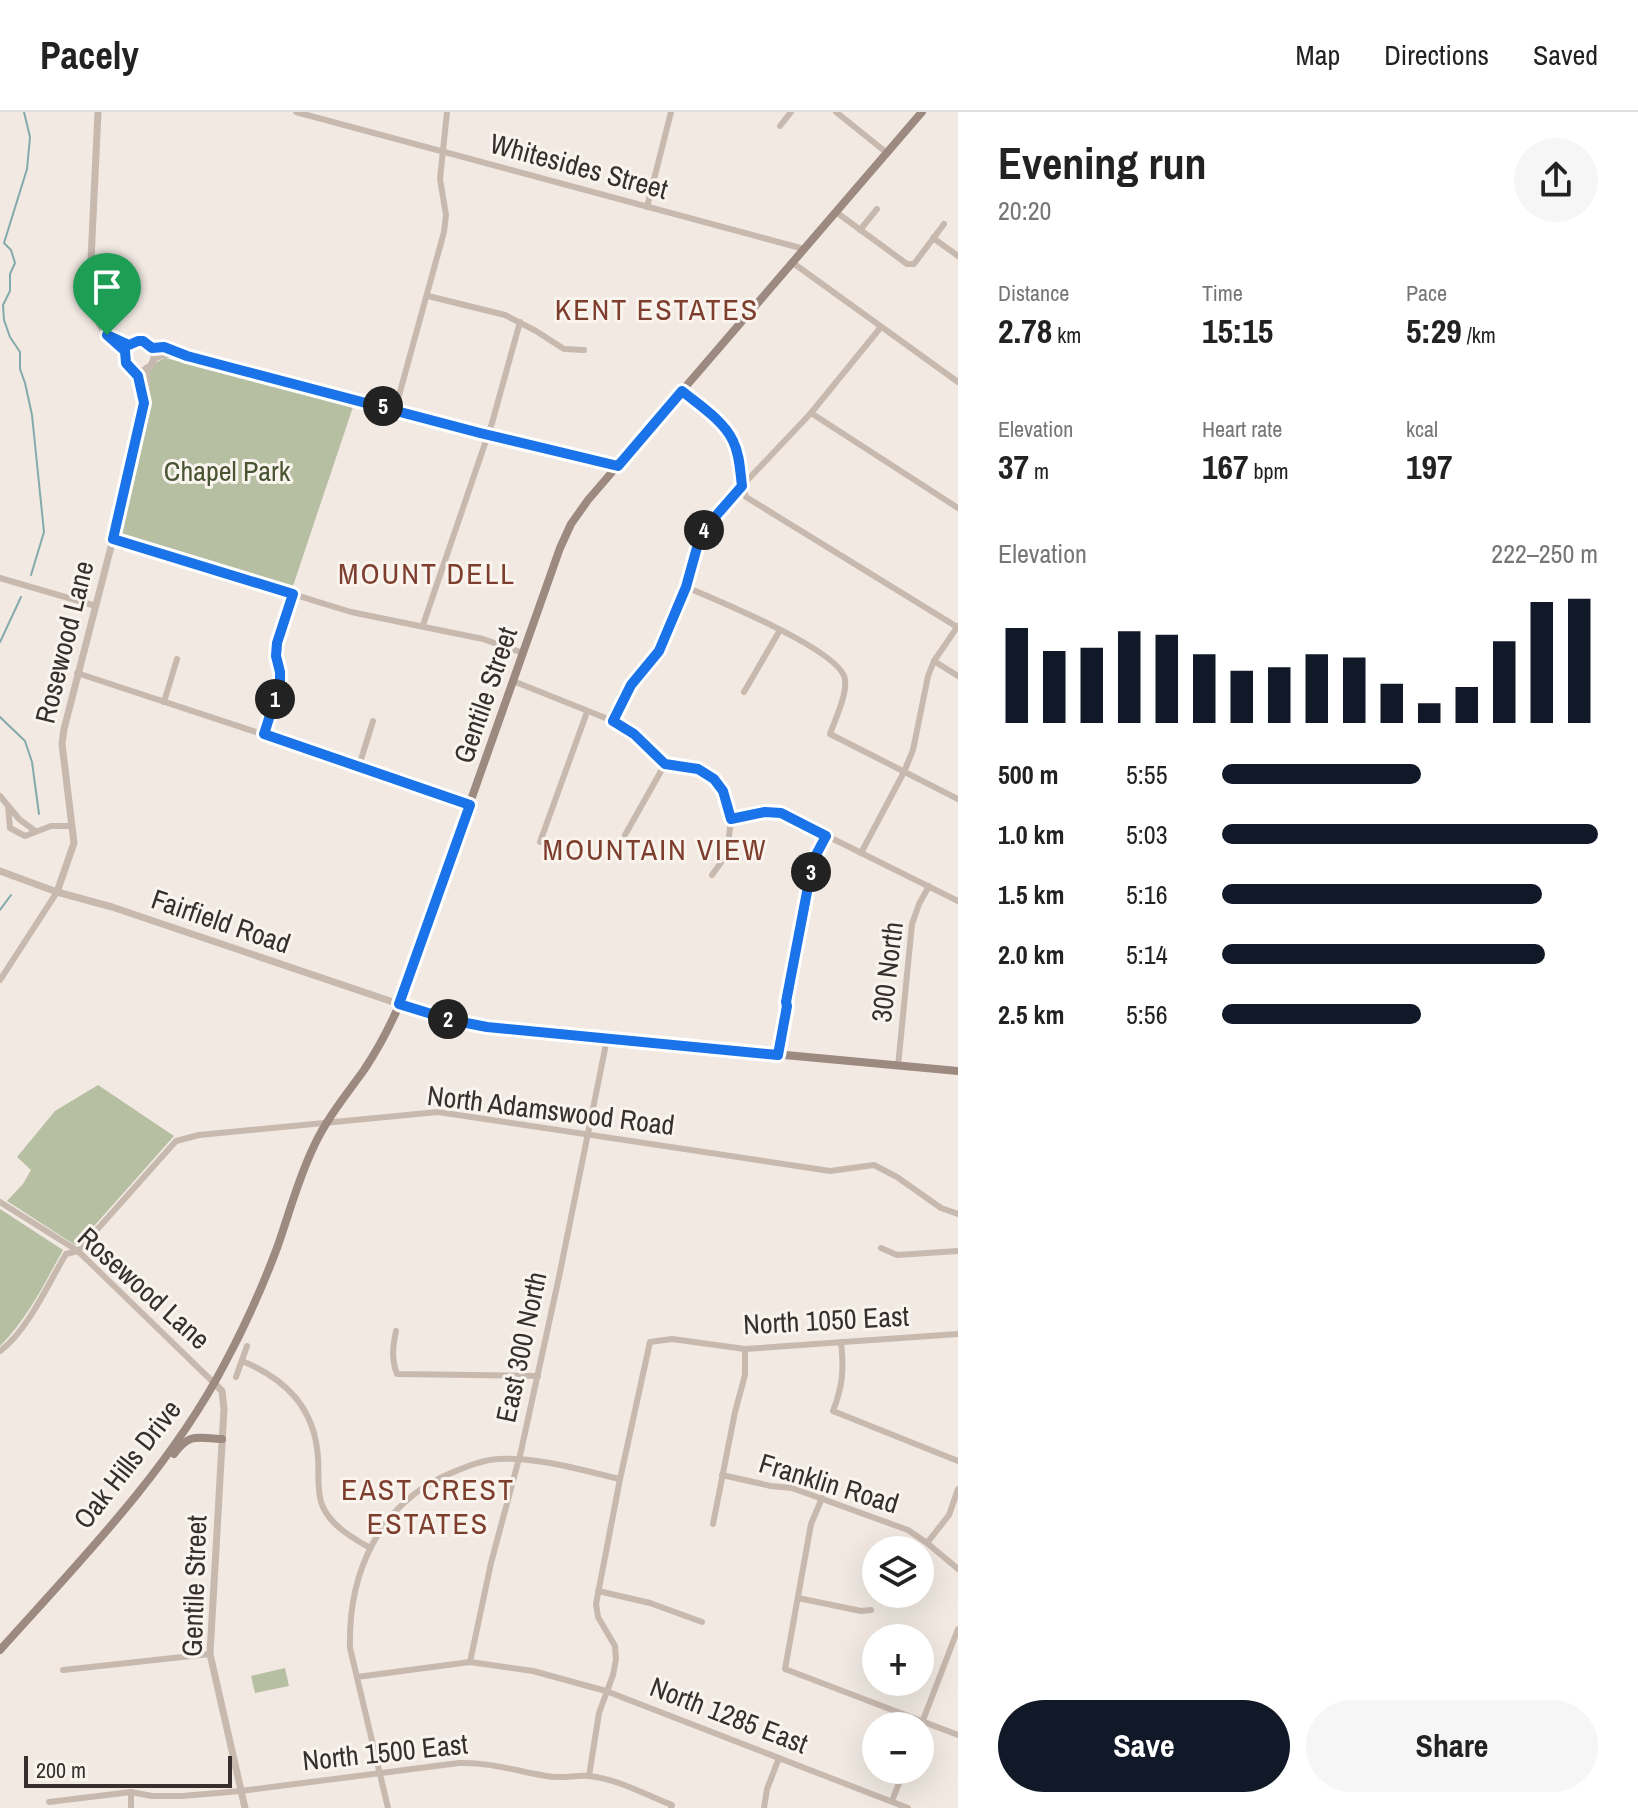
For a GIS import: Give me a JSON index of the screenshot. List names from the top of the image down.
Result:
{
  "streets": {
    "main road": ["Gentile Street", "Fairfield Road", "Oak Hills Drive"],
    "street": [
      "Whitesides Street",
      "Rosewood Lane",
      "300 North",
      "North Adamswood Road",
      "North 1050 East",
      "East 300 North",
      "Franklin Road",
      "North 1285 East",
      "North 1500 East"
    ]
  },
  "crossings": [
    ["Whitesides Street", "Gentile Street"],
    ["Rosewood Lane", "Gentile Street"],
    ["Rosewood Lane", "Fairfield Road"],
    ["Rosewood Lane", "North Adamswood Road"],
    ["Rosewood Lane", "Oak Hills Drive"],
    ["Gentile Street", "Fairfield Road"],
    ["Gentile Street", "North Adamswood Road"],
    ["Gentile Street", "Oak Hills Drive"],
    ["Gentile Street", "North 1500 East"],
    ["Fairfield Road", "300 North"],
    ["Fairfield Road", "East 300 North"],
    ["North Adamswood Road", "East 300 North"],
    ["East 300 North", "North 1285 East"]
  ],
  "districts": [
    "KENT ESTATES",
    "MOUNT DELL",
    "MOUNTAIN VIEW",
    "EAST CREST ESTATES"
  ],
  "parks": ["Chapel Park"],
  "scale_bar": "200 m",
  "page": {
    "header": "Pacely",
    "nav": ["Map", "Directions", "Saved"],
    "heading": ["Evening run", "20:20"],
    "stats": [
      ["Distance", "2.78 km"],
      ["Time", "15:15"],
      ["Pace", "5:29 /km"],
      ["Elevation", "37 m"],
      ["Heart rate", "167 bpm"],
      ["kcal", "197"]
    ],
    "pins": [
      "5",
      "4",
      "1",
      "3",
      "2"
    ],
    "chart": ["Elevation", "222–250 m"],
    "list": [
      {
        "name": "500 m",
        "note": "5:55"
      },
      {
        "name": "1.0 km",
        "note": "5:03"
      },
      {
        "name": "1.5 km",
        "note": "5:16"
      },
      {
        "name": "2.0 km",
        "note": "5:14"
      },
      {
        "name": "2.5 km",
        "note": "5:56"
      }
    ],
    "map_buttons": ["+", "−"],
    "buttons": ["Save", "Share"],
    "scale": "200 m"
  }
}
